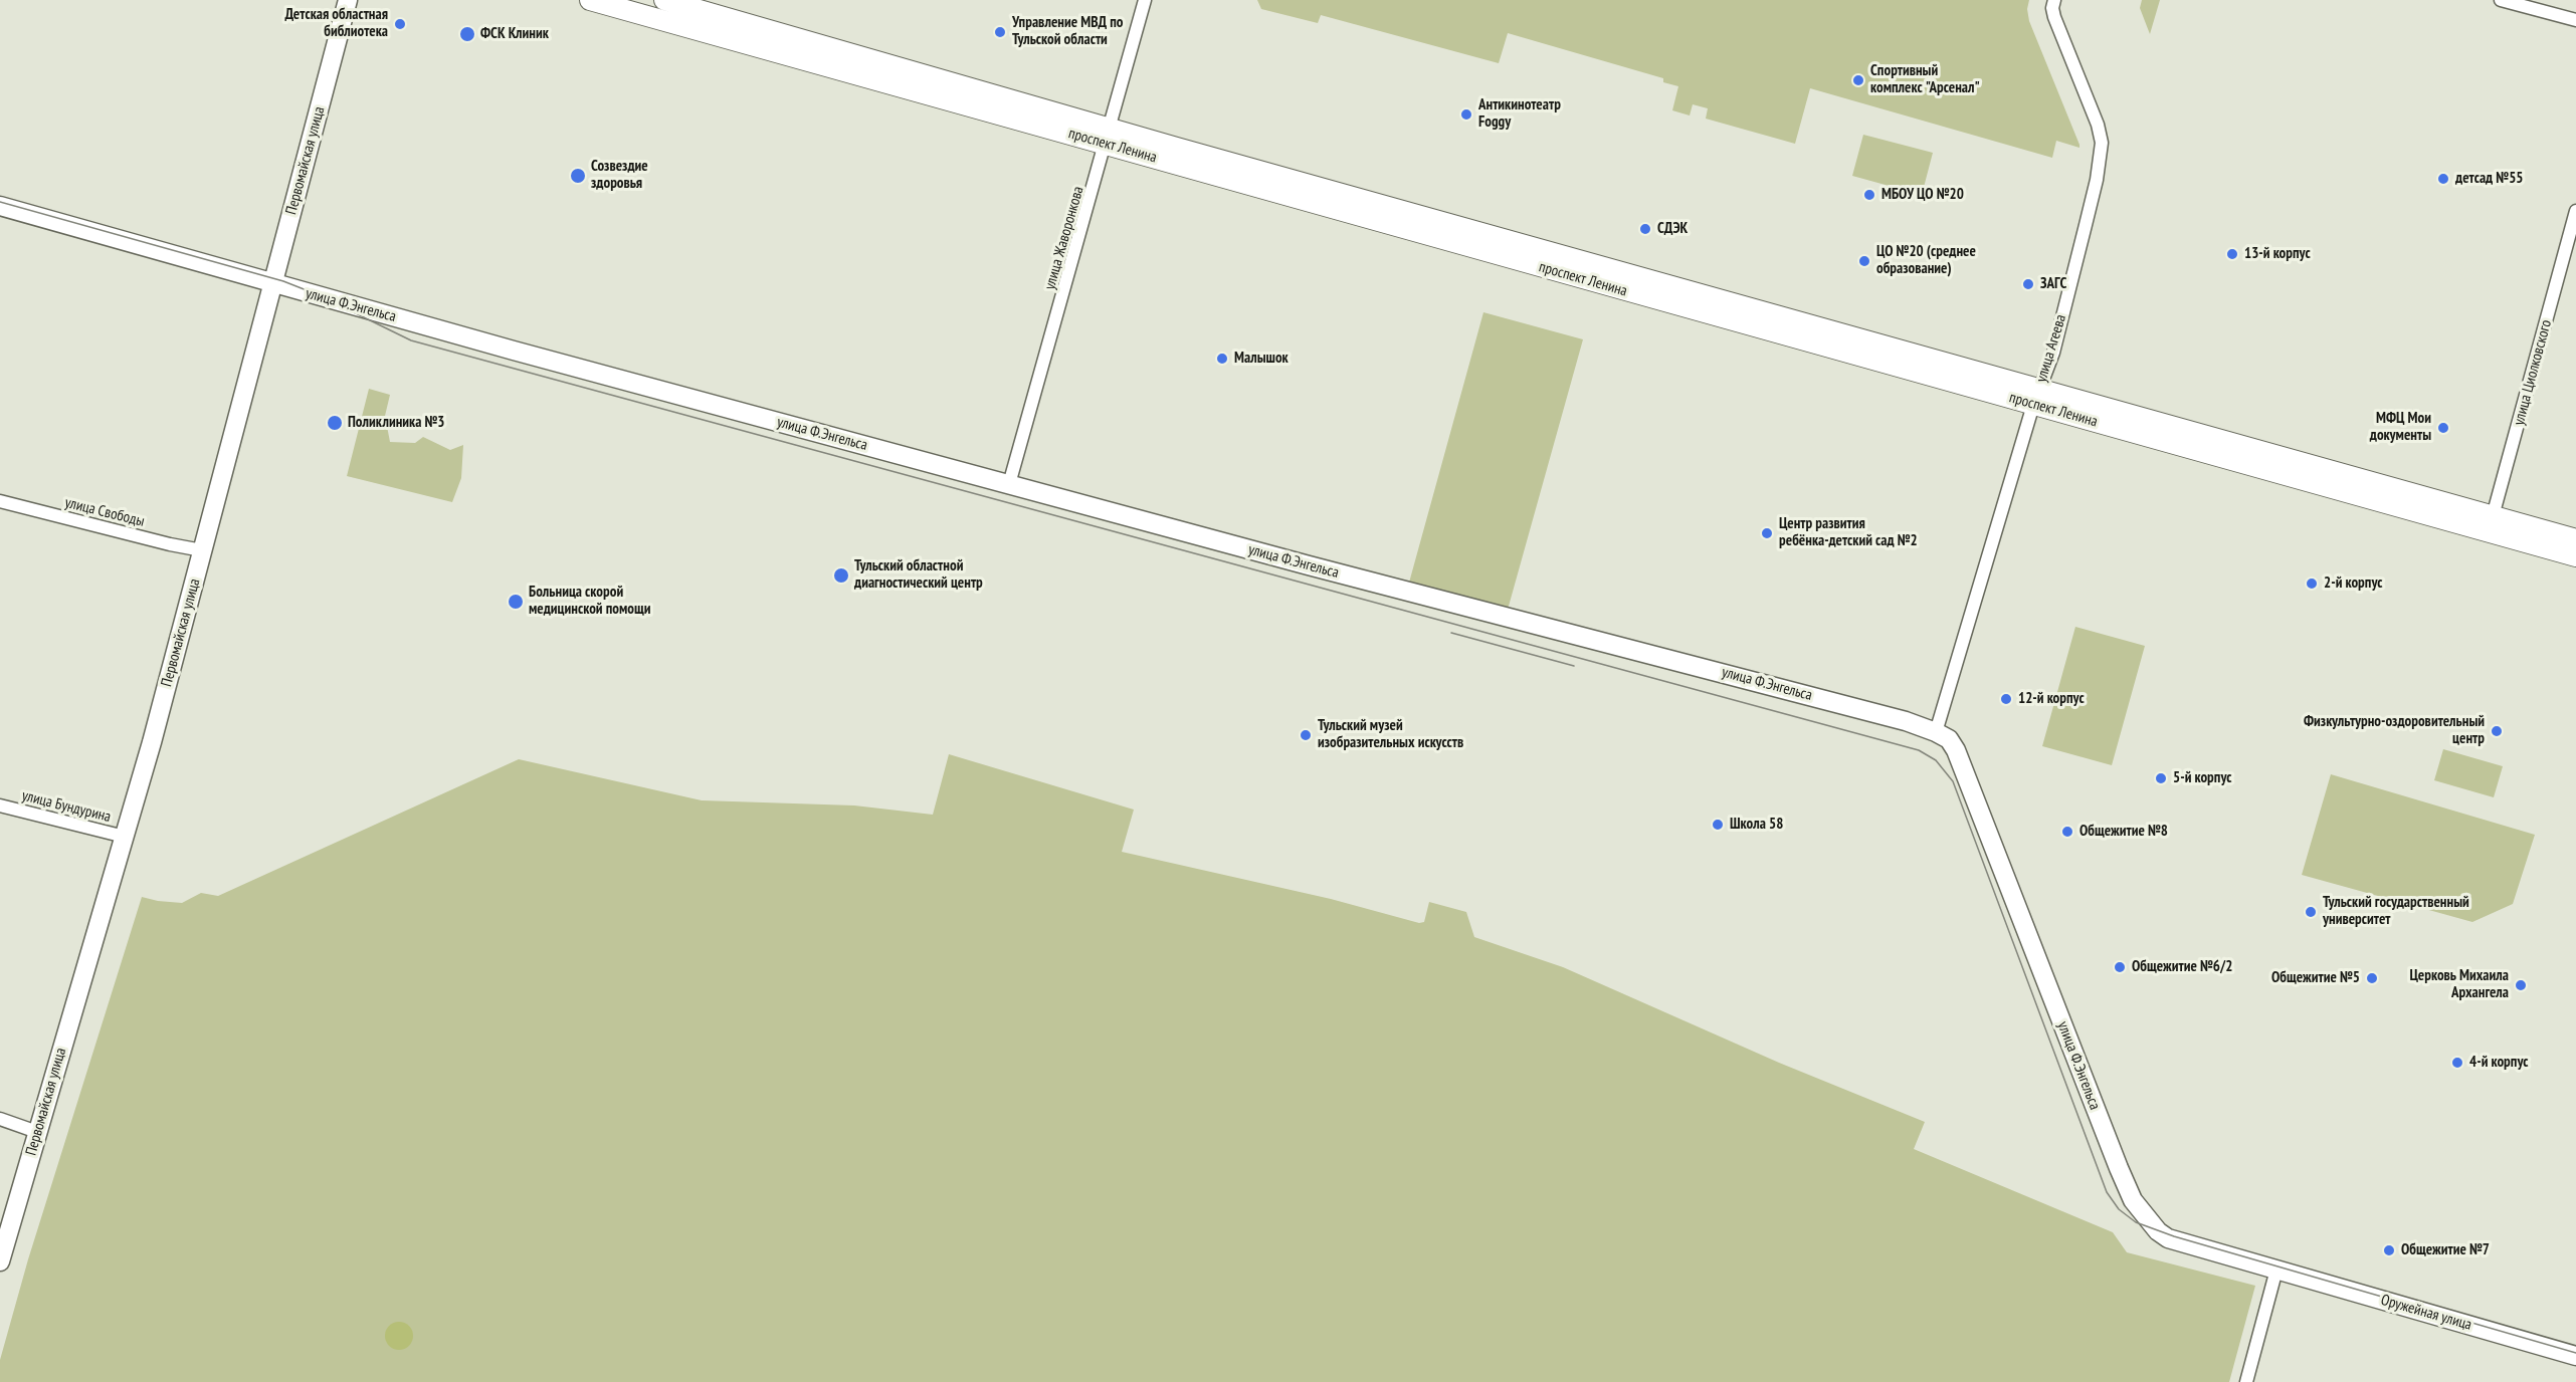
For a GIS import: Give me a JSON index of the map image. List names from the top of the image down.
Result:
{
  "streets": {
    "main road": ["проспект Ленина"],
    "street": [
      "Первомайская улица",
      "улица Жаворонкова",
      "улица Ф.Энгельса",
      "улица Агеева",
      "улица Циолковского",
      "улица Свободы",
      "улица Бундурина",
      "Оружейная улица"
    ]
  },
  "crossings": [
    ["проспект Ленина", "улица Жаворонкова"],
    ["проспект Ленина", "улица Агеева"],
    ["проспект Ленина", "улица Циолковского"],
    ["Первомайская улица", "улица Ф.Энгельса"],
    ["Первомайская улица", "улица Свободы"],
    ["Первомайская улица", "улица Бундурина"],
    ["улица Жаворонкова", "улица Ф.Энгельса"],
    ["улица Ф.Энгельса", "улица Агеева"],
    ["улица Ф.Энгельса", "Оружейная улица"]
  ],
  "places": [
    "Детская областная библиотека",
    "Управление МВД по Тульской области",
    "ФСК Клиник",
    "Спортивный комплекс \"Арсенал\"",
    "Антикинотеатр Foggy",
    "Созвездие здоровья",
    "детсад №55",
    "МБОУ ЦО №20",
    "СДЭК",
    "13-й корпус",
    "ЦО №20 (среднее образование)",
    "ЗАГС",
    "Малышок",
    "Поликлиника №3",
    "МФЦ Мои документы",
    "Центр развития ребёнка-детский сад №2",
    "Тульский областной диагностический центр",
    "2-й корпус",
    "Больница скорой медицинской помощи",
    "12-й корпус",
    "Физкультурно-оздоровительный центр",
    "Тульский музей изобразительных искусств",
    "5-й корпус",
    "Школа 58",
    "Общежитие №8",
    "Тульский государственный университет",
    "Общежитие №6/2",
    "Общежитие №5",
    "Церковь Михаила Архангела",
    "4-й корпус",
    "Общежитие №7"
  ]
}
